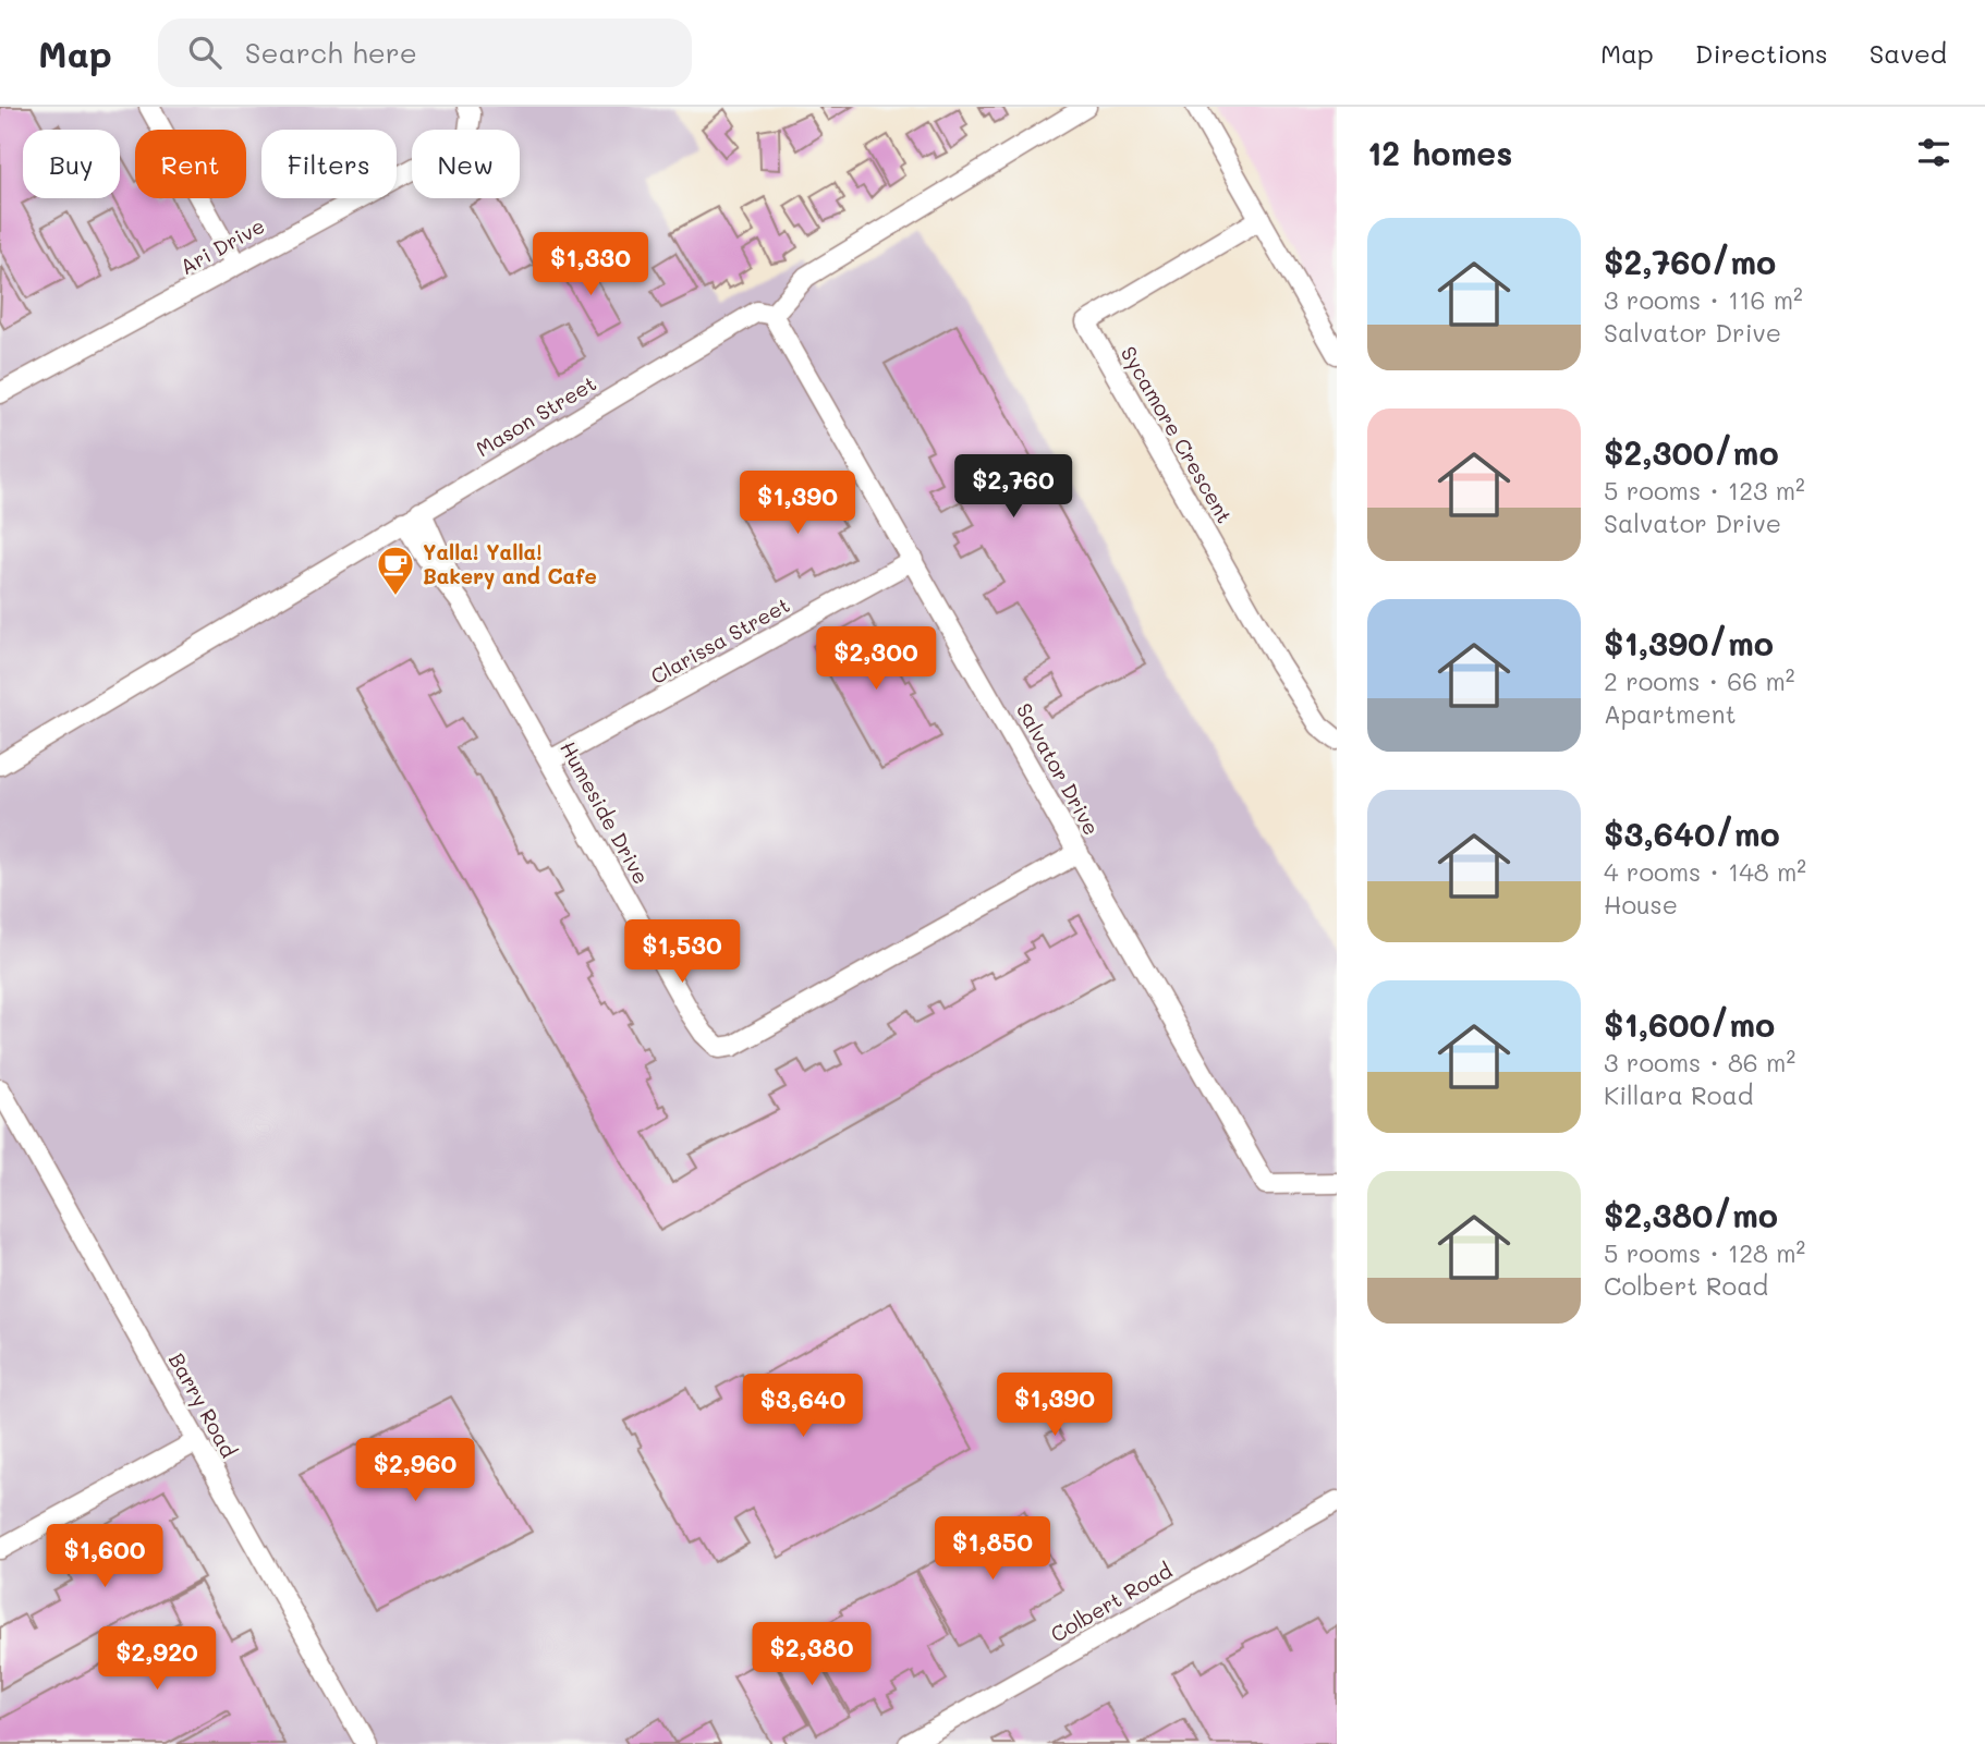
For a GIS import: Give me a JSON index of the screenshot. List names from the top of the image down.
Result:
{
  "streets": {
    "street": [
      "Ari Drive",
      "Mason Street",
      "Sycamore Crescent",
      "Clarissa Street",
      "Salvator Drive",
      "Humeside Drive",
      "Barry Road",
      "Colbert Road"
    ]
  },
  "crossings": [
    ["Mason Street", "Salvator Drive"],
    ["Mason Street", "Humeside Drive"],
    ["Clarissa Street", "Salvator Drive"],
    ["Clarissa Street", "Humeside Drive"],
    ["Salvator Drive", "Humeside Drive"]
  ],
  "places": {
    "cafe": ["Yalla! Yalla! Bakery and Cafe"]
  },
  "page": {
    "header": "Map",
    "search": "Search here",
    "nav": ["Map", "Directions", "Saved"],
    "heading": "12 homes",
    "chip": [
      "Buy",
      "Rent",
      "Filters",
      "New"
    ],
    "list": [
      {
        "name": "$2,760/mo",
        "note": "3 rooms · 116 m² · Salvator Drive"
      },
      {
        "name": "$2,300/mo",
        "note": "5 rooms · 123 m² · Salvator Drive"
      },
      {
        "name": "$1,390/mo",
        "note": "2 rooms · 66 m² · Apartment"
      },
      {
        "name": "$3,640/mo",
        "note": "4 rooms · 148 m² · House"
      },
      {
        "name": "$1,600/mo",
        "note": "3 rooms · 86 m² · Killara Road"
      },
      {
        "name": "$2,380/mo",
        "note": "5 rooms · 128 m² · Colbert Road"
      }
    ],
    "price": [
      "$1,330",
      "$2,760",
      "$1,390",
      "$2,300",
      "$1,530",
      "$1,390",
      "$3,640",
      "$2,960",
      "$1,850",
      "$1,600",
      "$2,380",
      "$2,920"
    ]
  }
}
